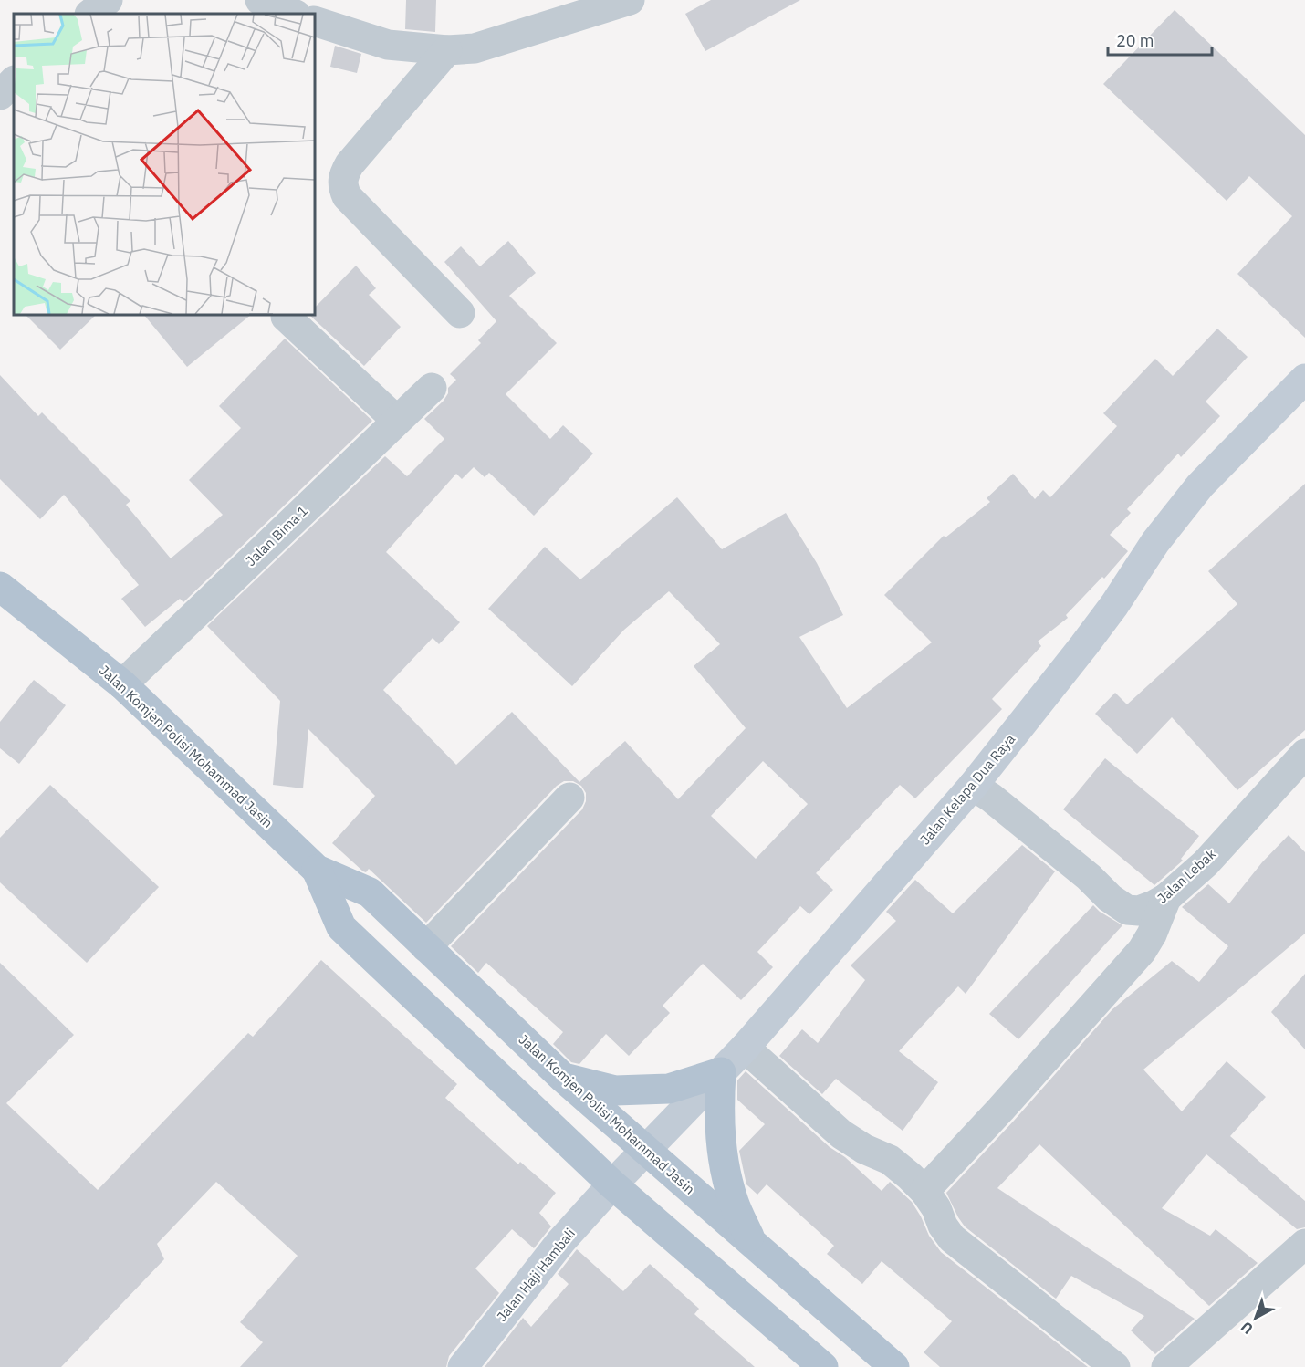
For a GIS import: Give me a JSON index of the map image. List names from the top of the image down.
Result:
{
  "streets": {
    "main road": ["Jalan Komjen Polisi Mohammad Jasin", "Jalan Kelapa Dua Raya", "Jalan Haji Hambali"],
    "street": ["Jalan Bima 1", "Jalan Lebak"]
  },
  "crossings": [
    ["Jalan Bima 1", "Jalan Komjen Polisi Mohammad Jasin"],
    ["Jalan Komjen Polisi Mohammad Jasin", "Jalan Kelapa Dua Raya"],
    ["Jalan Komjen Polisi Mohammad Jasin", "Jalan Haji Hambali"],
    ["Jalan Kelapa Dua Raya", "Jalan Lebak"],
    ["Jalan Kelapa Dua Raya", "Jalan Haji Hambali"]
  ],
  "scale_bar": "20 m",
  "north": "bottom left"
}
